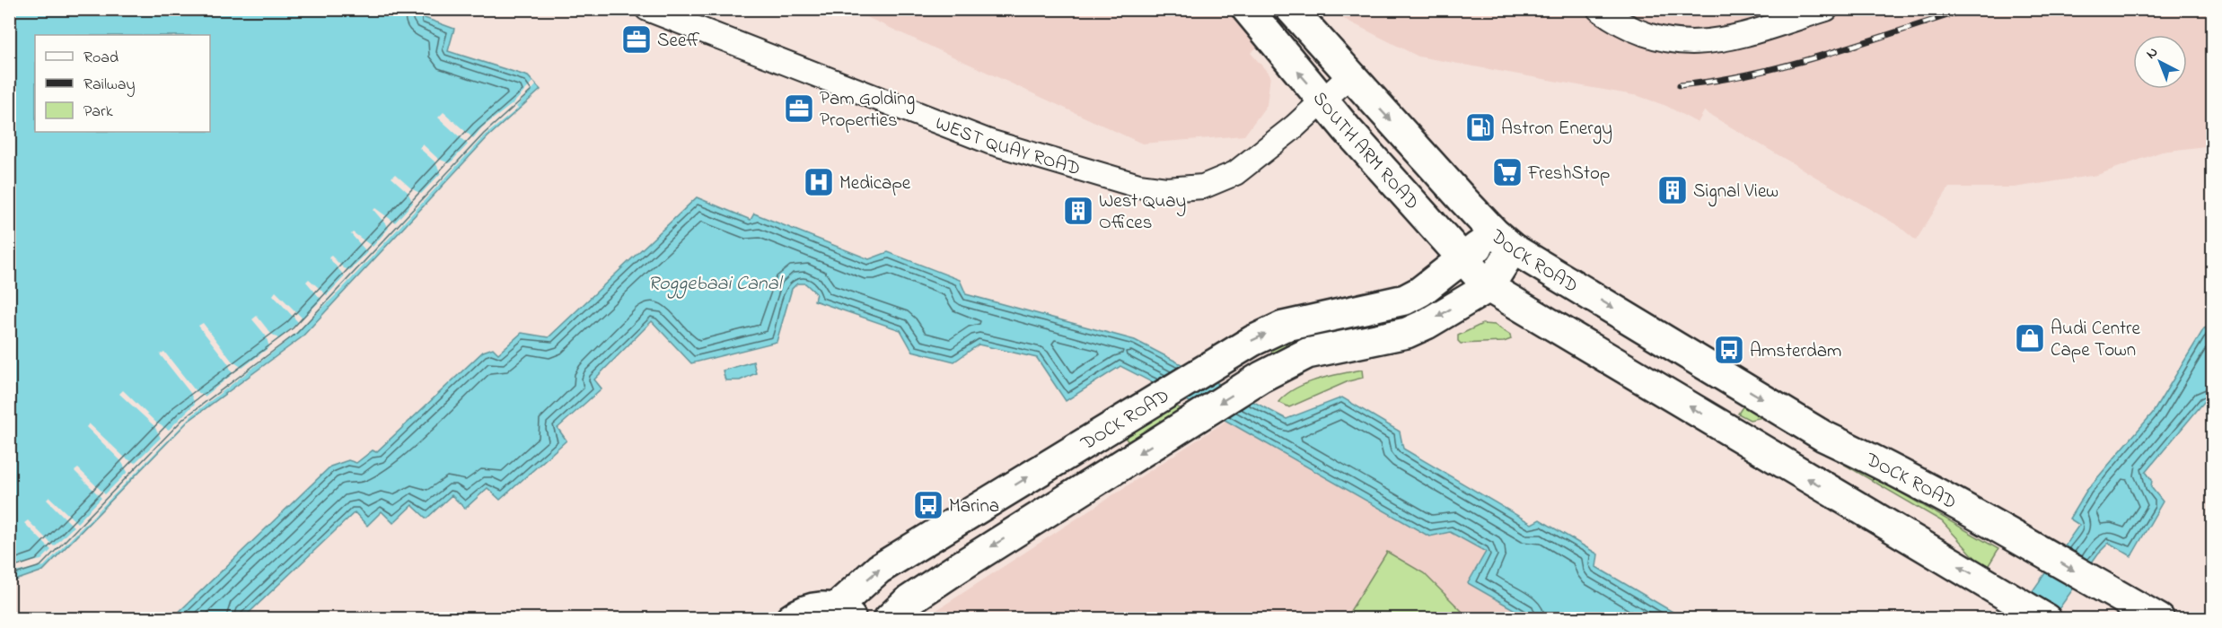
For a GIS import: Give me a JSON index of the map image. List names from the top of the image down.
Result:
{
  "streets": {
    "street": ["WEST QUAY ROAD", "SOUTH ARM ROAD", "DOCK ROAD"]
  },
  "crossings": [
    ["WEST QUAY ROAD", "SOUTH ARM ROAD"],
    ["SOUTH ARM ROAD", "DOCK ROAD"]
  ],
  "water": ["Roggebaai Canal"],
  "places": {
    "office": ["Seeff", "Pam Golding Properties"],
    "fuel station": ["Astron Energy"],
    "supermarket": ["FreshStop"],
    "hospital": ["Medicape"],
    "building": ["Signal View", "West Quay Offices"],
    "shop": ["Audi Centre Cape Town"],
    "bus stop": ["Amsterdam", "Marina"]
  },
  "legend": ["Road", "Railway", "Park"],
  "north": "top left"
}
